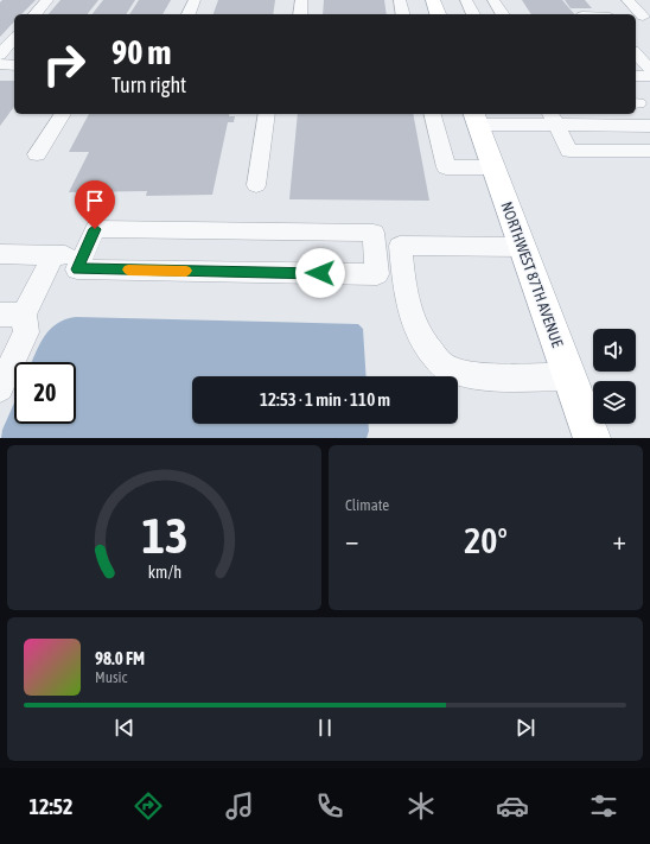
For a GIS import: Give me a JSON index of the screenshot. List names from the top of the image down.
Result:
{
  "streets": {
    "main road": ["NORTHWEST 87TH AVENUE"]
  },
  "page": {
    "turn": ["90 m", "Turn right"],
    "limit": "20",
    "trip": "12:53 · 1 min · 110 m",
    "tile": "Climate",
    "heat": ["−", "20°", "+"],
    "song": ["98.0 FM", "Music"],
    "tabs": "12:52",
    "gauge": ["13", "km/h"]
  }
}
